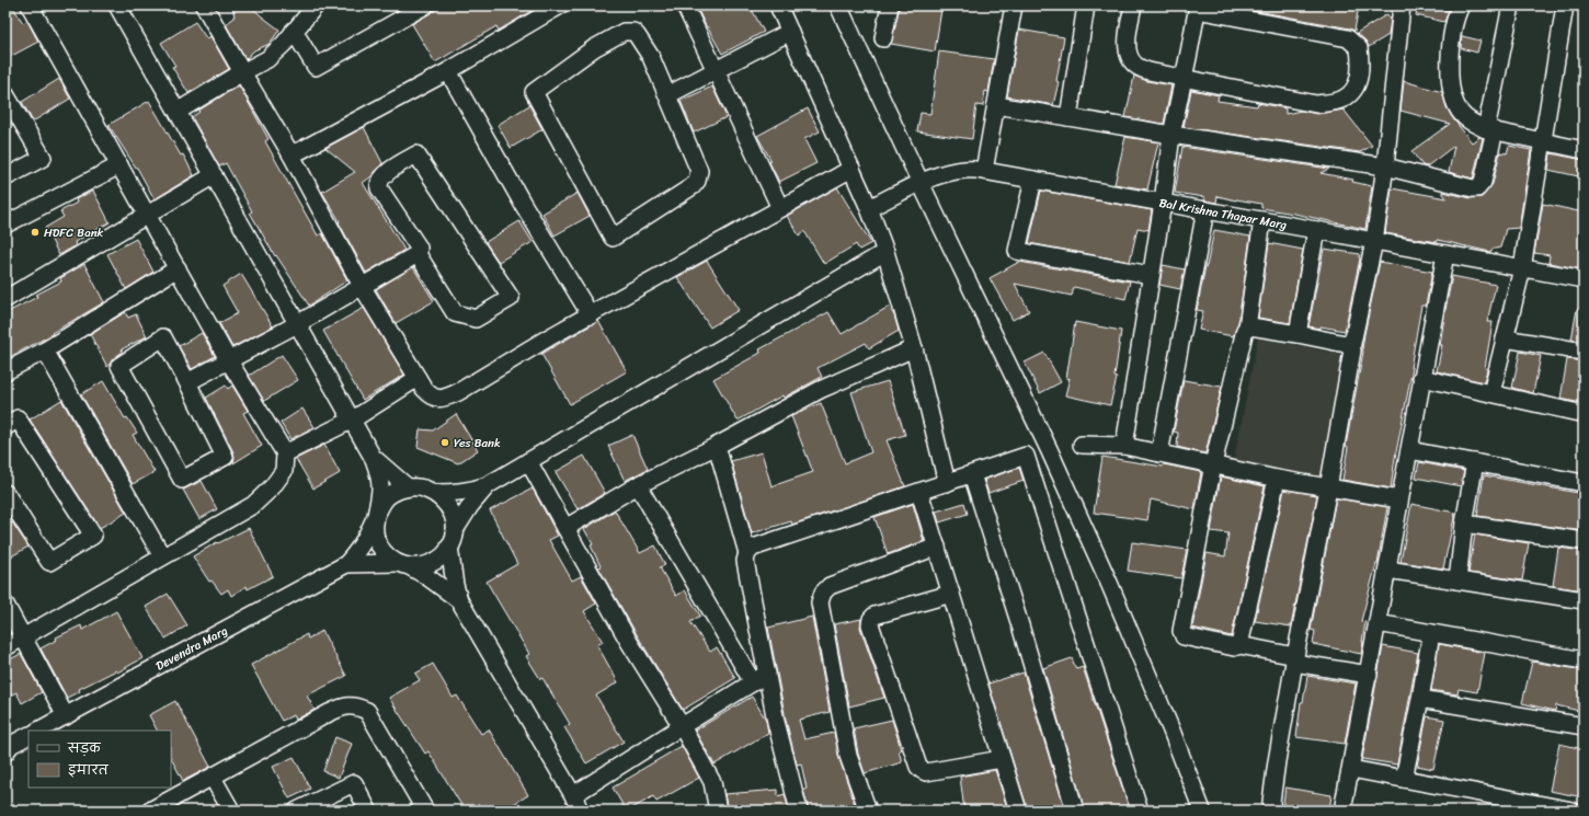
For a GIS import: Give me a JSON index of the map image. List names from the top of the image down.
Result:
{
  "streets": {
    "street": ["Bal Krishna Thapar Marg", "Devendra Marg"]
  },
  "places": ["HDFC Bank", "Yes Bank"],
  "legend": ["सड़क", "इमारत"]
}
